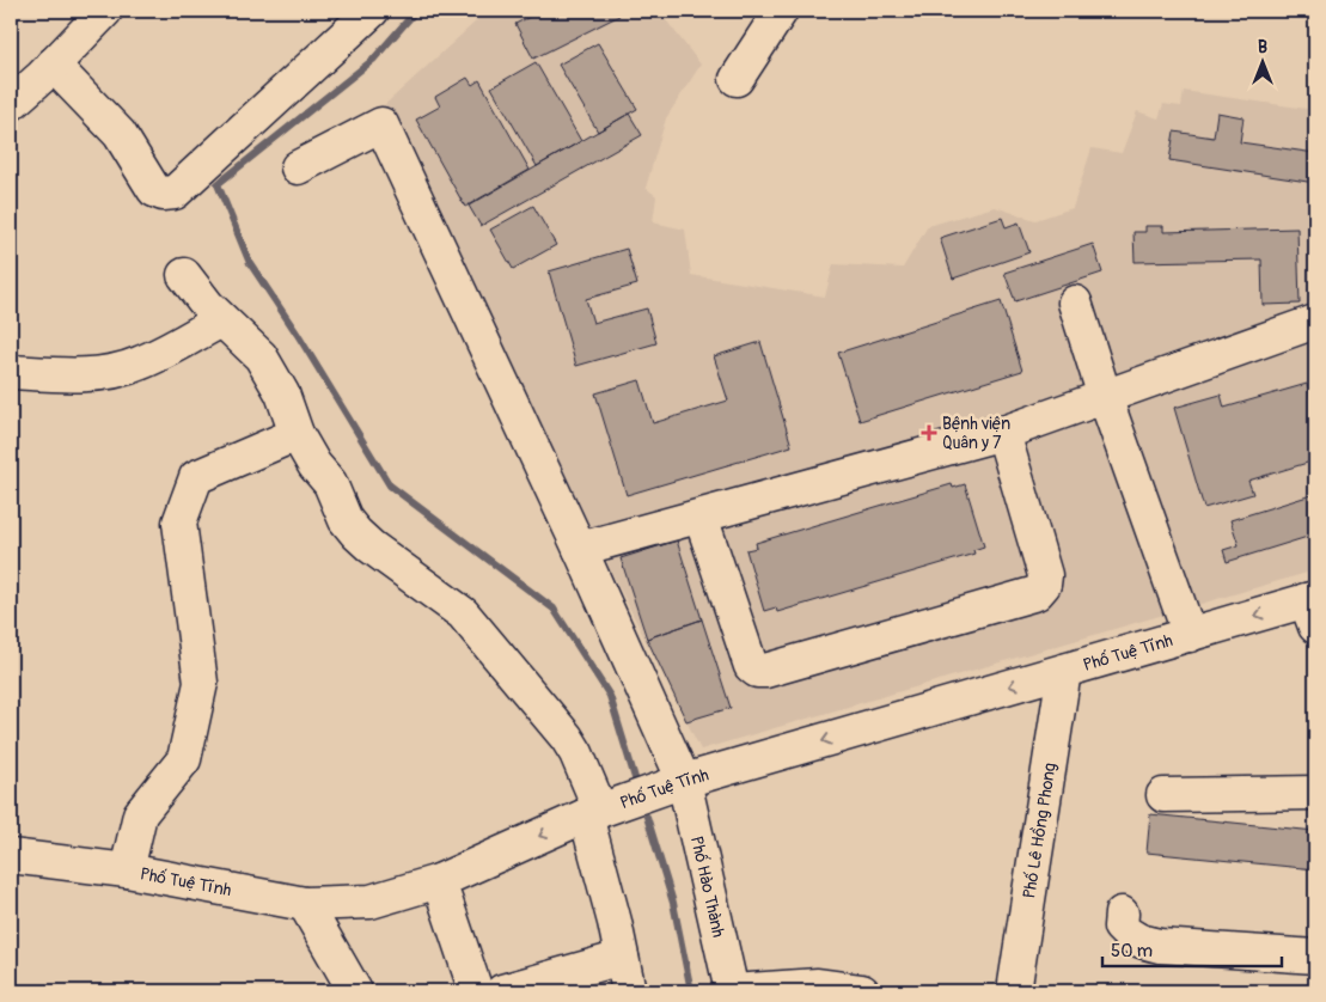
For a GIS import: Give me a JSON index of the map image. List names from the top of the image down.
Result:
{
  "streets": {
    "street": ["Phố Tuệ Tĩnh", "Phố Lê Hồng Phong", "Phố Hào Thành"]
  },
  "crossings": [
    ["Phố Tuệ Tĩnh", "Phố Lê Hồng Phong"],
    ["Phố Tuệ Tĩnh", "Phố Hào Thành"]
  ],
  "places": {
    "health": ["Bệnh viện Quân y 7"]
  },
  "scale_bar": "50 m",
  "north": "top"
}
